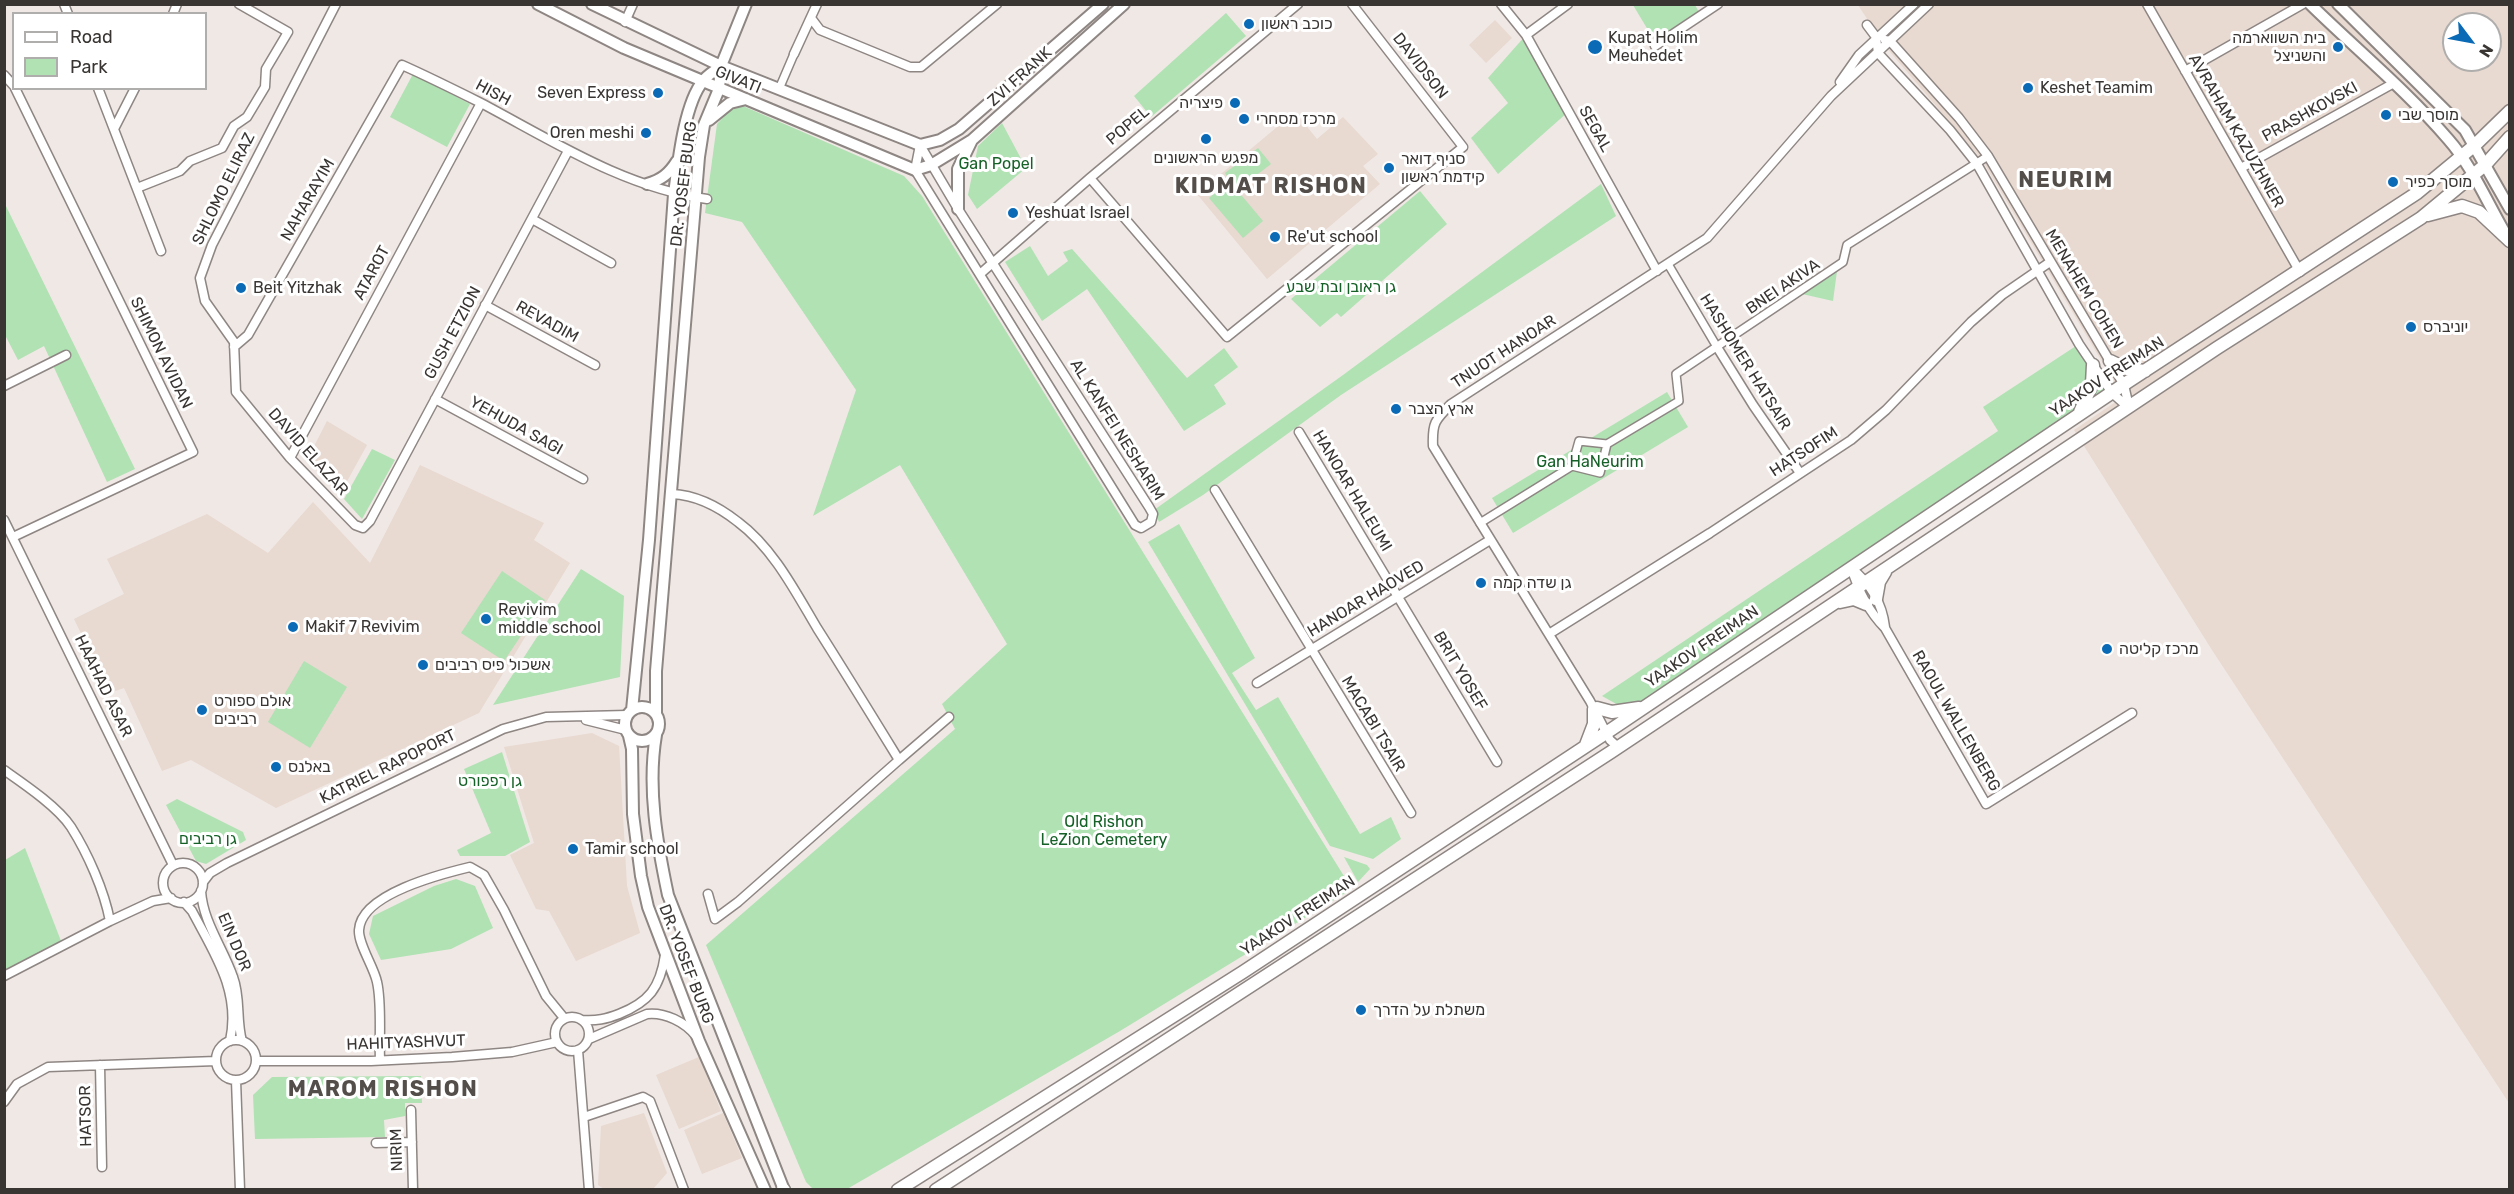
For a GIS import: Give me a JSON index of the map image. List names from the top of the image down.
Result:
{
  "streets": {
    "main road": ["YAAKOV FREIMAN"],
    "street": [
      "DAVIDSON",
      "ZVI FRANK",
      "GIVATI",
      "HISH",
      "PRASHKOVSKI",
      "POPEL",
      "SEGAL",
      "AVRAHAM KAZUZHNER",
      "DR. YOSEF BURG",
      "SHLOMO ELIRAZ",
      "NAHARAYIM",
      "ATAROT",
      "BNEI AKIVA",
      "MENAHEM COHEN",
      "REVADIM",
      "GUSH ETZION",
      "TNUOT HANOAR",
      "SHIMON AVIDAN",
      "HASHOMER HATSAIR",
      "YEHUDA SAGI",
      "AL KANFEI NESHARIM",
      "DAVID ELAZAR",
      "HATSOFIM",
      "HANOAR HALEUMI",
      "HANOAR HAOVED",
      "BRIT YOSEF",
      "HAAHAD ASAR",
      "RAOUL WALLENBERG",
      "MACABI TSAIR",
      "KATRIEL RAPOPORT",
      "EIN DOR",
      "HAHITYASHVUT",
      "HATSOR",
      "NIRIM"
    ]
  },
  "crossings": [
    ["DAVIDSON", "POPEL"],
    ["ZVI FRANK", "GIVATI"],
    ["ZVI FRANK", "AL KANFEI NESHARIM"],
    ["GIVATI", "DR. YOSEF BURG"],
    ["GIVATI", "AL KANFEI NESHARIM"],
    ["HISH", "DR. YOSEF BURG"],
    ["HISH", "NAHARAYIM"],
    ["HISH", "ATAROT"],
    ["HISH", "GUSH ETZION"],
    ["PRASHKOVSKI", "AVRAHAM KAZUZHNER"],
    ["POPEL", "AL KANFEI NESHARIM"],
    ["SEGAL", "TNUOT HANOAR"],
    ["AVRAHAM KAZUZHNER", "YAAKOV FREIMAN"],
    ["DR. YOSEF BURG", "KATRIEL RAPOPORT"],
    ["SHLOMO ELIRAZ", "NAHARAYIM"],
    ["SHLOMO ELIRAZ", "DAVID ELAZAR"],
    ["ATAROT", "DAVID ELAZAR"],
    ["BNEI AKIVA", "MENAHEM COHEN"],
    ["BNEI AKIVA", "HASHOMER HATSAIR"],
    ["MENAHEM COHEN", "TNUOT HANOAR"],
    ["MENAHEM COHEN", "YAAKOV FREIMAN"],
    ["MENAHEM COHEN", "HATSOFIM"],
    ["REVADIM", "GUSH ETZION"],
    ["GUSH ETZION", "YEHUDA SAGI"],
    ["GUSH ETZION", "DAVID ELAZAR"],
    ["TNUOT HANOAR", "HASHOMER HATSAIR"],
    ["TNUOT HANOAR", "YAAKOV FREIMAN"],
    ["TNUOT HANOAR", "HATSOFIM"],
    ["TNUOT HANOAR", "HANOAR HAOVED"],
    ["SHIMON AVIDAN", "HAAHAD ASAR"],
    ["HASHOMER HATSAIR", "HATSOFIM"],
    ["YAAKOV FREIMAN", "RAOUL WALLENBERG"],
    ["HANOAR HALEUMI", "HANOAR HAOVED"],
    ["HANOAR HALEUMI", "BRIT YOSEF"],
    ["HANOAR HAOVED", "BRIT YOSEF"],
    ["HANOAR HAOVED", "MACABI TSAIR"],
    ["HAAHAD ASAR", "KATRIEL RAPOPORT"],
    ["HAAHAD ASAR", "EIN DOR"],
    ["KATRIEL RAPOPORT", "EIN DOR"],
    ["EIN DOR", "HAHITYASHVUT"]
  ],
  "districts": ["NEURIM", "KIDMAT RISHON", "MAROM RISHON"],
  "parks": [
    "Gan Popel",
    "גן ראובן ובת שבע",
    "Gan HaNeurim",
    "גן רפפורט",
    "Old Rishon LeZion Cemetery",
    "גן רביבים"
  ],
  "places": [
    "כוכב ראשון",
    "Kupat Holim Meuhedet",
    "בית השווארמה והשניצל",
    "Keshet Teamim",
    "Seven Express",
    "פיצריה",
    "מוסך שבי",
    "מרכז מסחרי",
    "Oren meshi",
    "מפגש הראשונים",
    "סניף דואר קידמת ראשון",
    "מוסך כפיר",
    "Yeshuat Israel",
    "Re'ut school",
    "Beit Yitzhak",
    "יוניברס",
    "ארץ הצבר",
    "גן שדה קמה",
    "Revivim middle school",
    "Makif 7 Revivim",
    "מרכז קליטה",
    "אשכול פיס רביבים",
    "אולם ספורט רביבים",
    "באלנס",
    "Tamir school",
    "משתלת על הדרך"
  ],
  "legend": ["Road", "Park"],
  "north": "bottom right"
}
